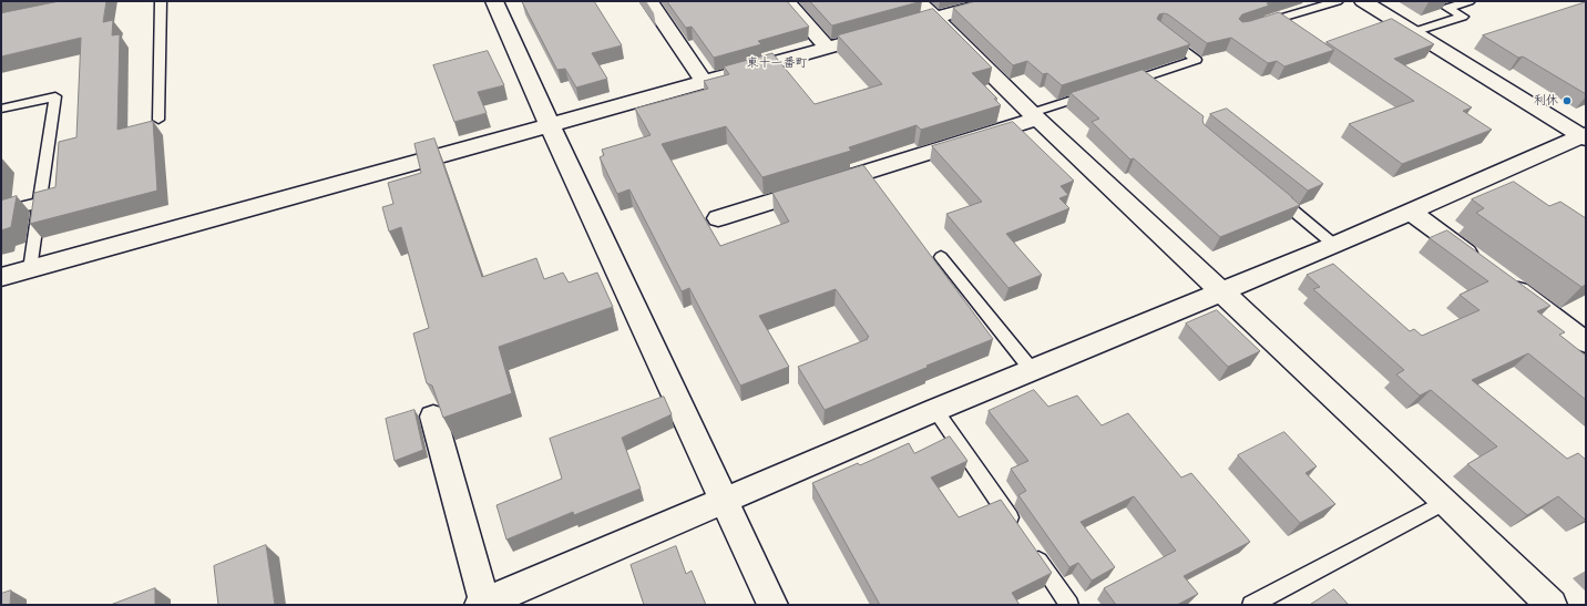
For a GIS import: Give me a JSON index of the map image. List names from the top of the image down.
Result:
{
  "districts": ["東十一番町"],
  "places": ["利休"]
}
